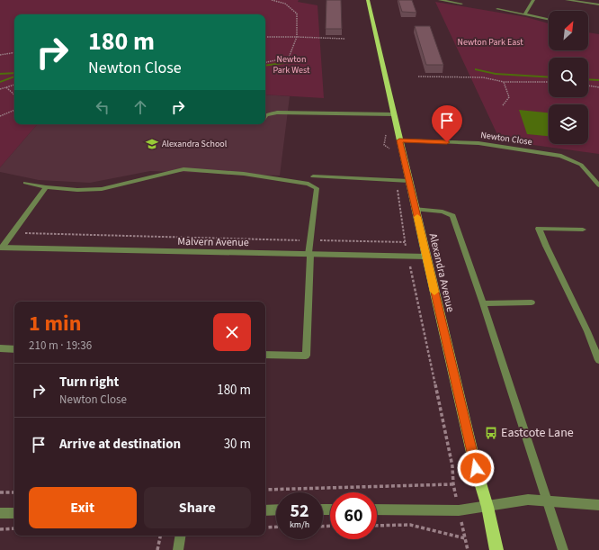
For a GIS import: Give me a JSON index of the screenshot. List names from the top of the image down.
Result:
{
  "streets": {
    "main road": ["Alexandra Avenue"],
    "street": ["Newton Close", "Malvern Avenue"]
  },
  "crossings": [
    ["Newton Close", "Alexandra Avenue"],
    ["Malvern Avenue", "Alexandra Avenue"]
  ],
  "parks": ["Newton Park East", "Newton Park West"],
  "places": {
    "school or university": ["Alexandra School"],
    "bus stop": ["Eastcote Lane"]
  },
  "north": "top right",
  "page": {
    "turn": ["180 m", "Newton Close"],
    "heading": ["1 min", "210 m · 19:36"],
    "list": [
      {
        "name": "Turn right",
        "note": "Newton Close",
        "value": "180 m"
      },
      {
        "name": "Arrive at destination",
        "value": "30 m"
      }
    ],
    "buttons": ["Exit", "Share"],
    "speed": "52 km/h",
    "limit": "60"
  }
}
